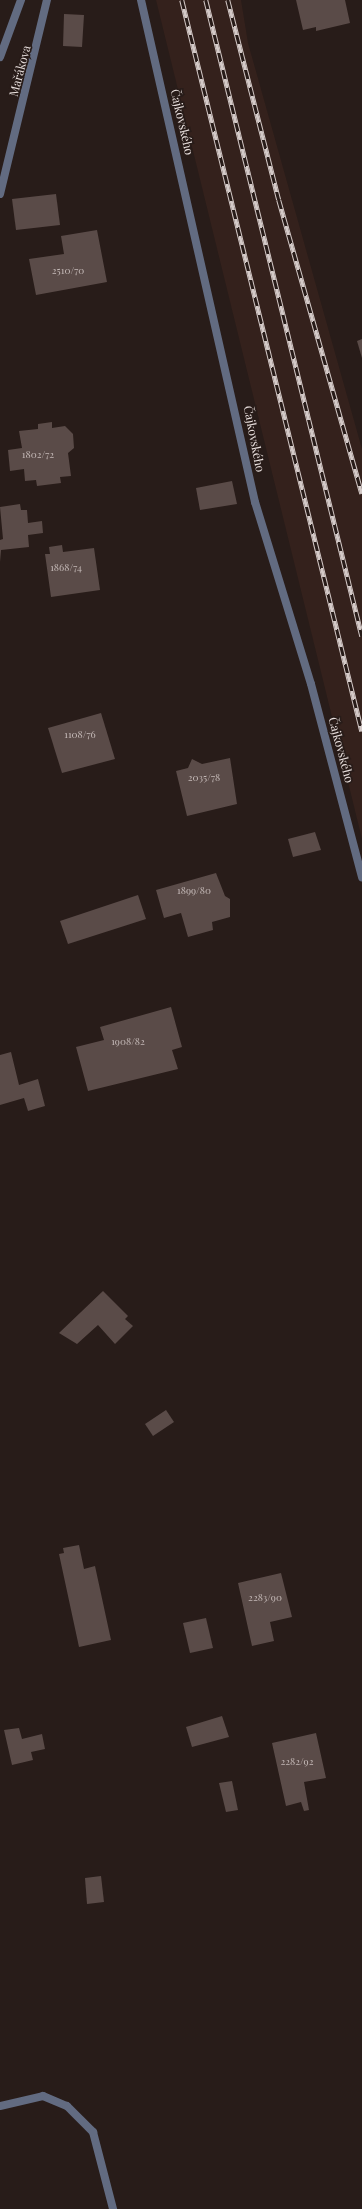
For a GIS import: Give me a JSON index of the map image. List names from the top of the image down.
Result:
{
  "streets": {
    "street": ["Mařákova", "Čajkovského"]
  },
  "house_numbers": [
    "2510/70",
    "1802/72",
    "1868/74",
    "1108/76",
    "2035/78",
    "1899/80",
    "1908/82",
    "2283/90",
    "2282/92"
  ]
}
